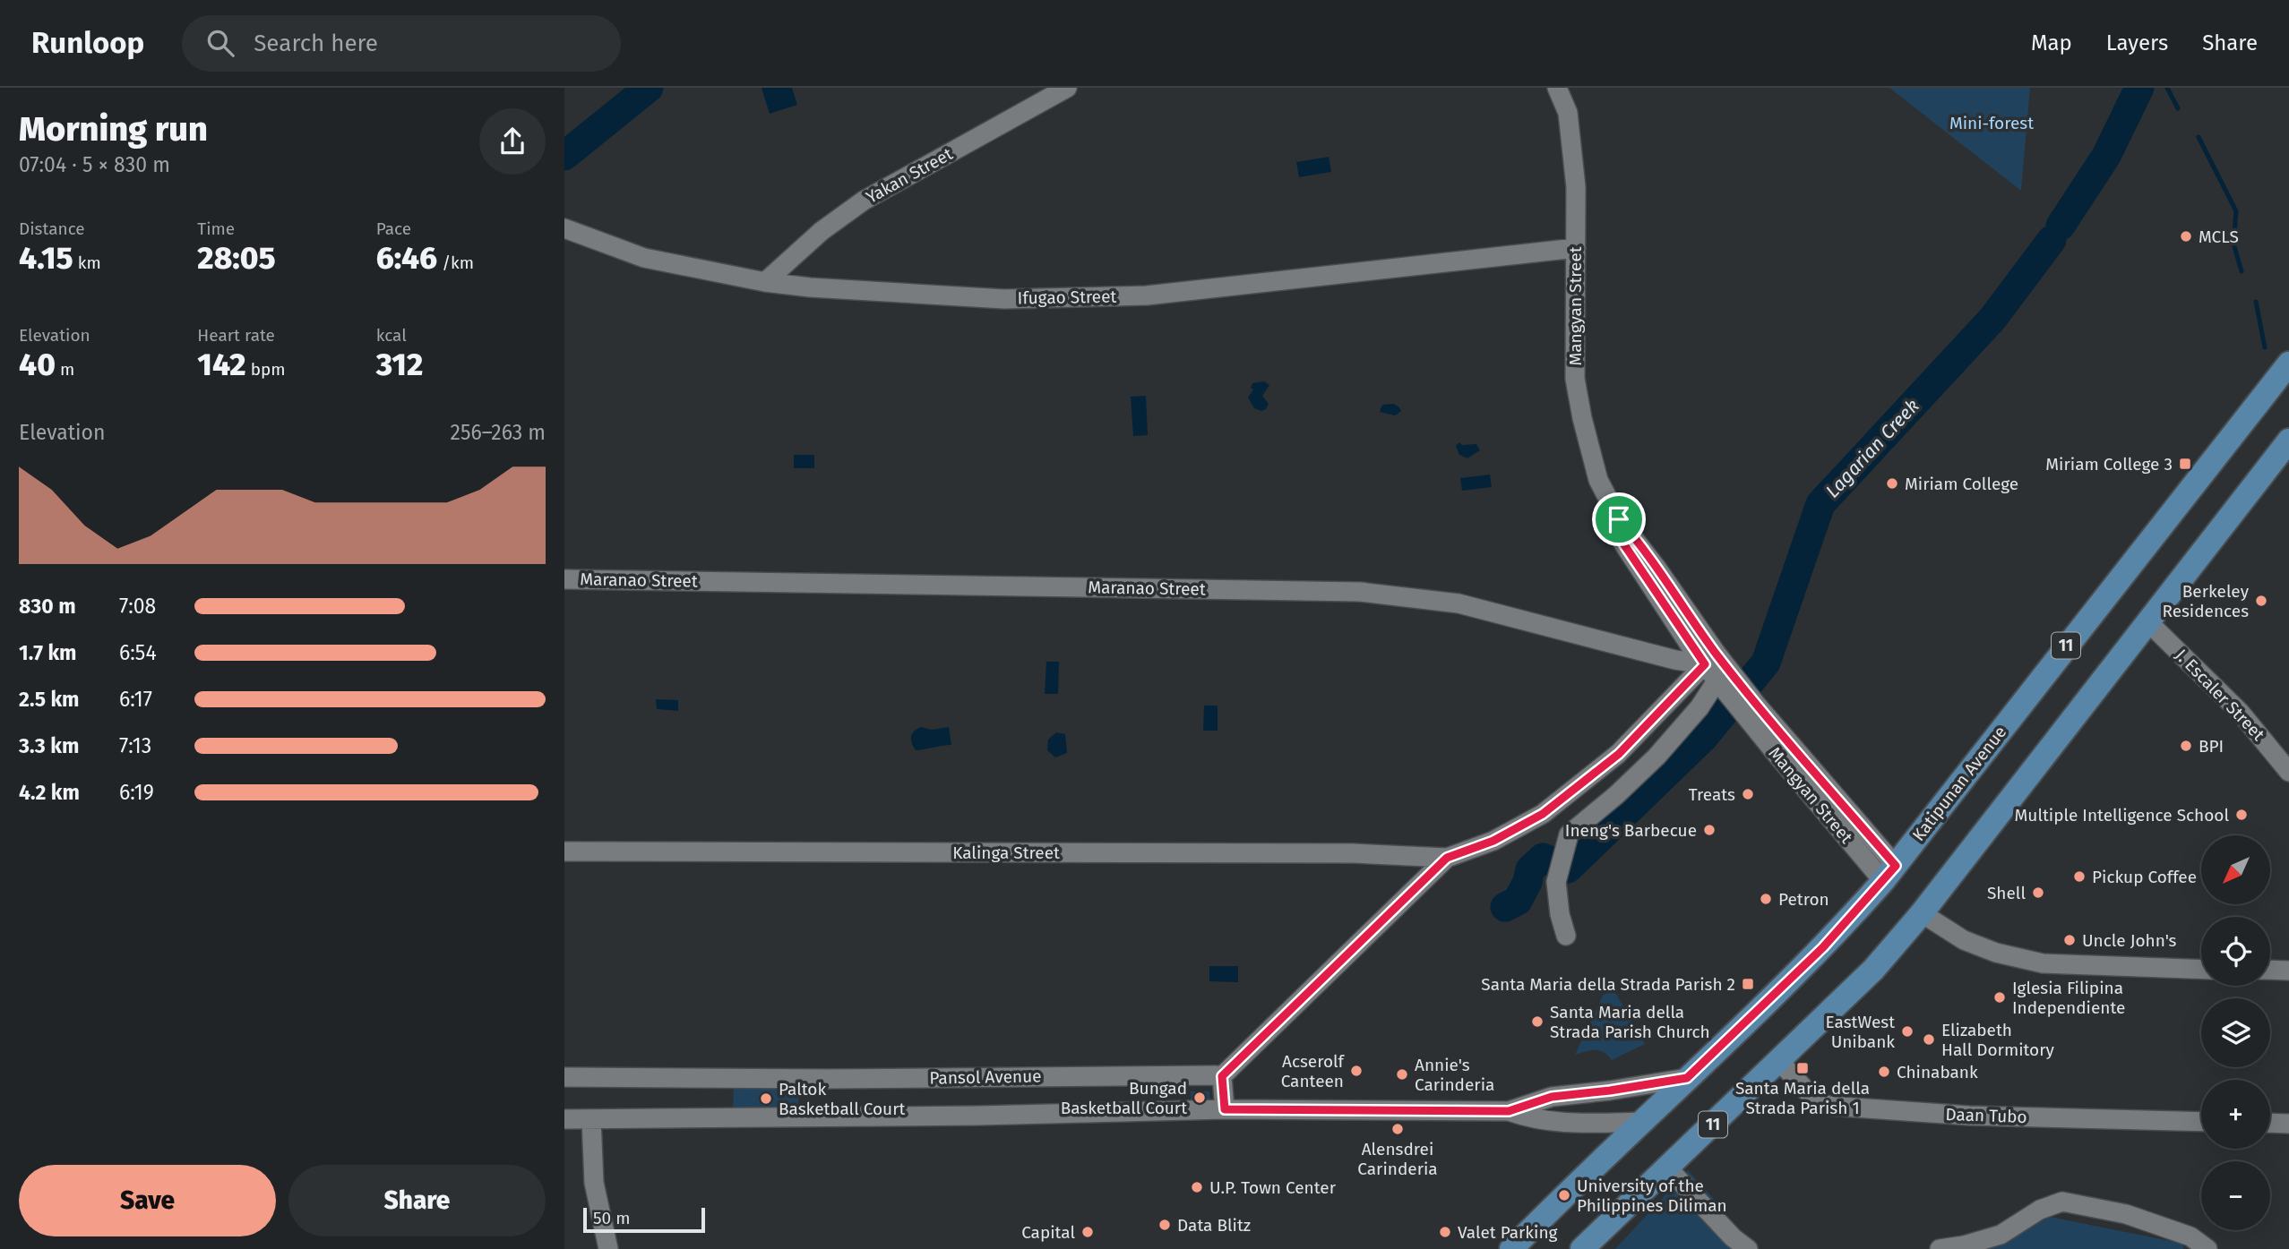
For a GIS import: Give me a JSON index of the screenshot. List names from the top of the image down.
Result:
{
  "streets": {
    "main road": ["11", "Katipunan Avenue"],
    "street": [
      "Yakan Street",
      "Ifugao Street",
      "Mangyan Street",
      "Maranao Street",
      "J. Escaler Street",
      "Kalinga Street",
      "Pansol Avenue",
      "Daan Tubo"
    ]
  },
  "crossings": [
    ["Yakan Street", "Ifugao Street"],
    ["Ifugao Street", "Mangyan Street"],
    ["Mangyan Street", "Maranao Street"],
    ["Mangyan Street", "Katipunan Avenue"],
    ["11", "J. Escaler Street"],
    ["11", "Daan Tubo"]
  ],
  "water": ["Lagarian Creek"],
  "parks": ["Mini-forest"],
  "places": {
    "other": [
      "MCLS",
      "Miriam College",
      "Berkeley Residences",
      "BPI",
      "Treats",
      "Multiple Intelligence School",
      "Ineng's Barbecue",
      "Pickup Coffee",
      "Shell",
      "Petron",
      "Uncle John's",
      "Iglesia Filipina Independiente",
      "Santa Maria della Strada Parish Church",
      "EastWest Unibank",
      "Elizabeth Hall Dormitory",
      "Acserolf Canteen",
      "Chinabank",
      "Annie's Carinderia",
      "Bungad Basketball Court",
      "Paltok Basketball Court",
      "Alensdrei Carinderia",
      "U.P. Town Center",
      "University of the Philippines Diliman",
      "Data Blitz",
      "Capital",
      "Valet Parking"
    ],
    "transit": ["Miriam College 3", "Santa Maria della Strada Parish 2", "Santa Maria della Strada Parish 1"]
  },
  "scale_bar": "50 m",
  "north": "bottom left",
  "page": {
    "header": "Runloop",
    "search": "Search here",
    "nav": ["Map", "Layers", "Share"],
    "heading": ["Morning run", "07:04 · 5 × 830 m"],
    "stats": [
      ["Distance", "4.15 km"],
      ["Time", "28:05"],
      ["Pace", "6:46 /km"],
      ["Elevation", "40 m"],
      ["Heart rate", "142 bpm"],
      ["kcal", "312"]
    ],
    "chart": ["Elevation", "256–263 m"],
    "list": [
      {
        "name": "830 m",
        "note": "7:08"
      },
      {
        "name": "1.7 km",
        "note": "6:54"
      },
      {
        "name": "2.5 km",
        "note": "6:17"
      },
      {
        "name": "3.3 km",
        "note": "7:13"
      },
      {
        "name": "4.2 km",
        "note": "6:19"
      }
    ],
    "map_buttons": ["+", "−"],
    "buttons": ["Save", "Share"],
    "scale": "50 m"
  }
}
